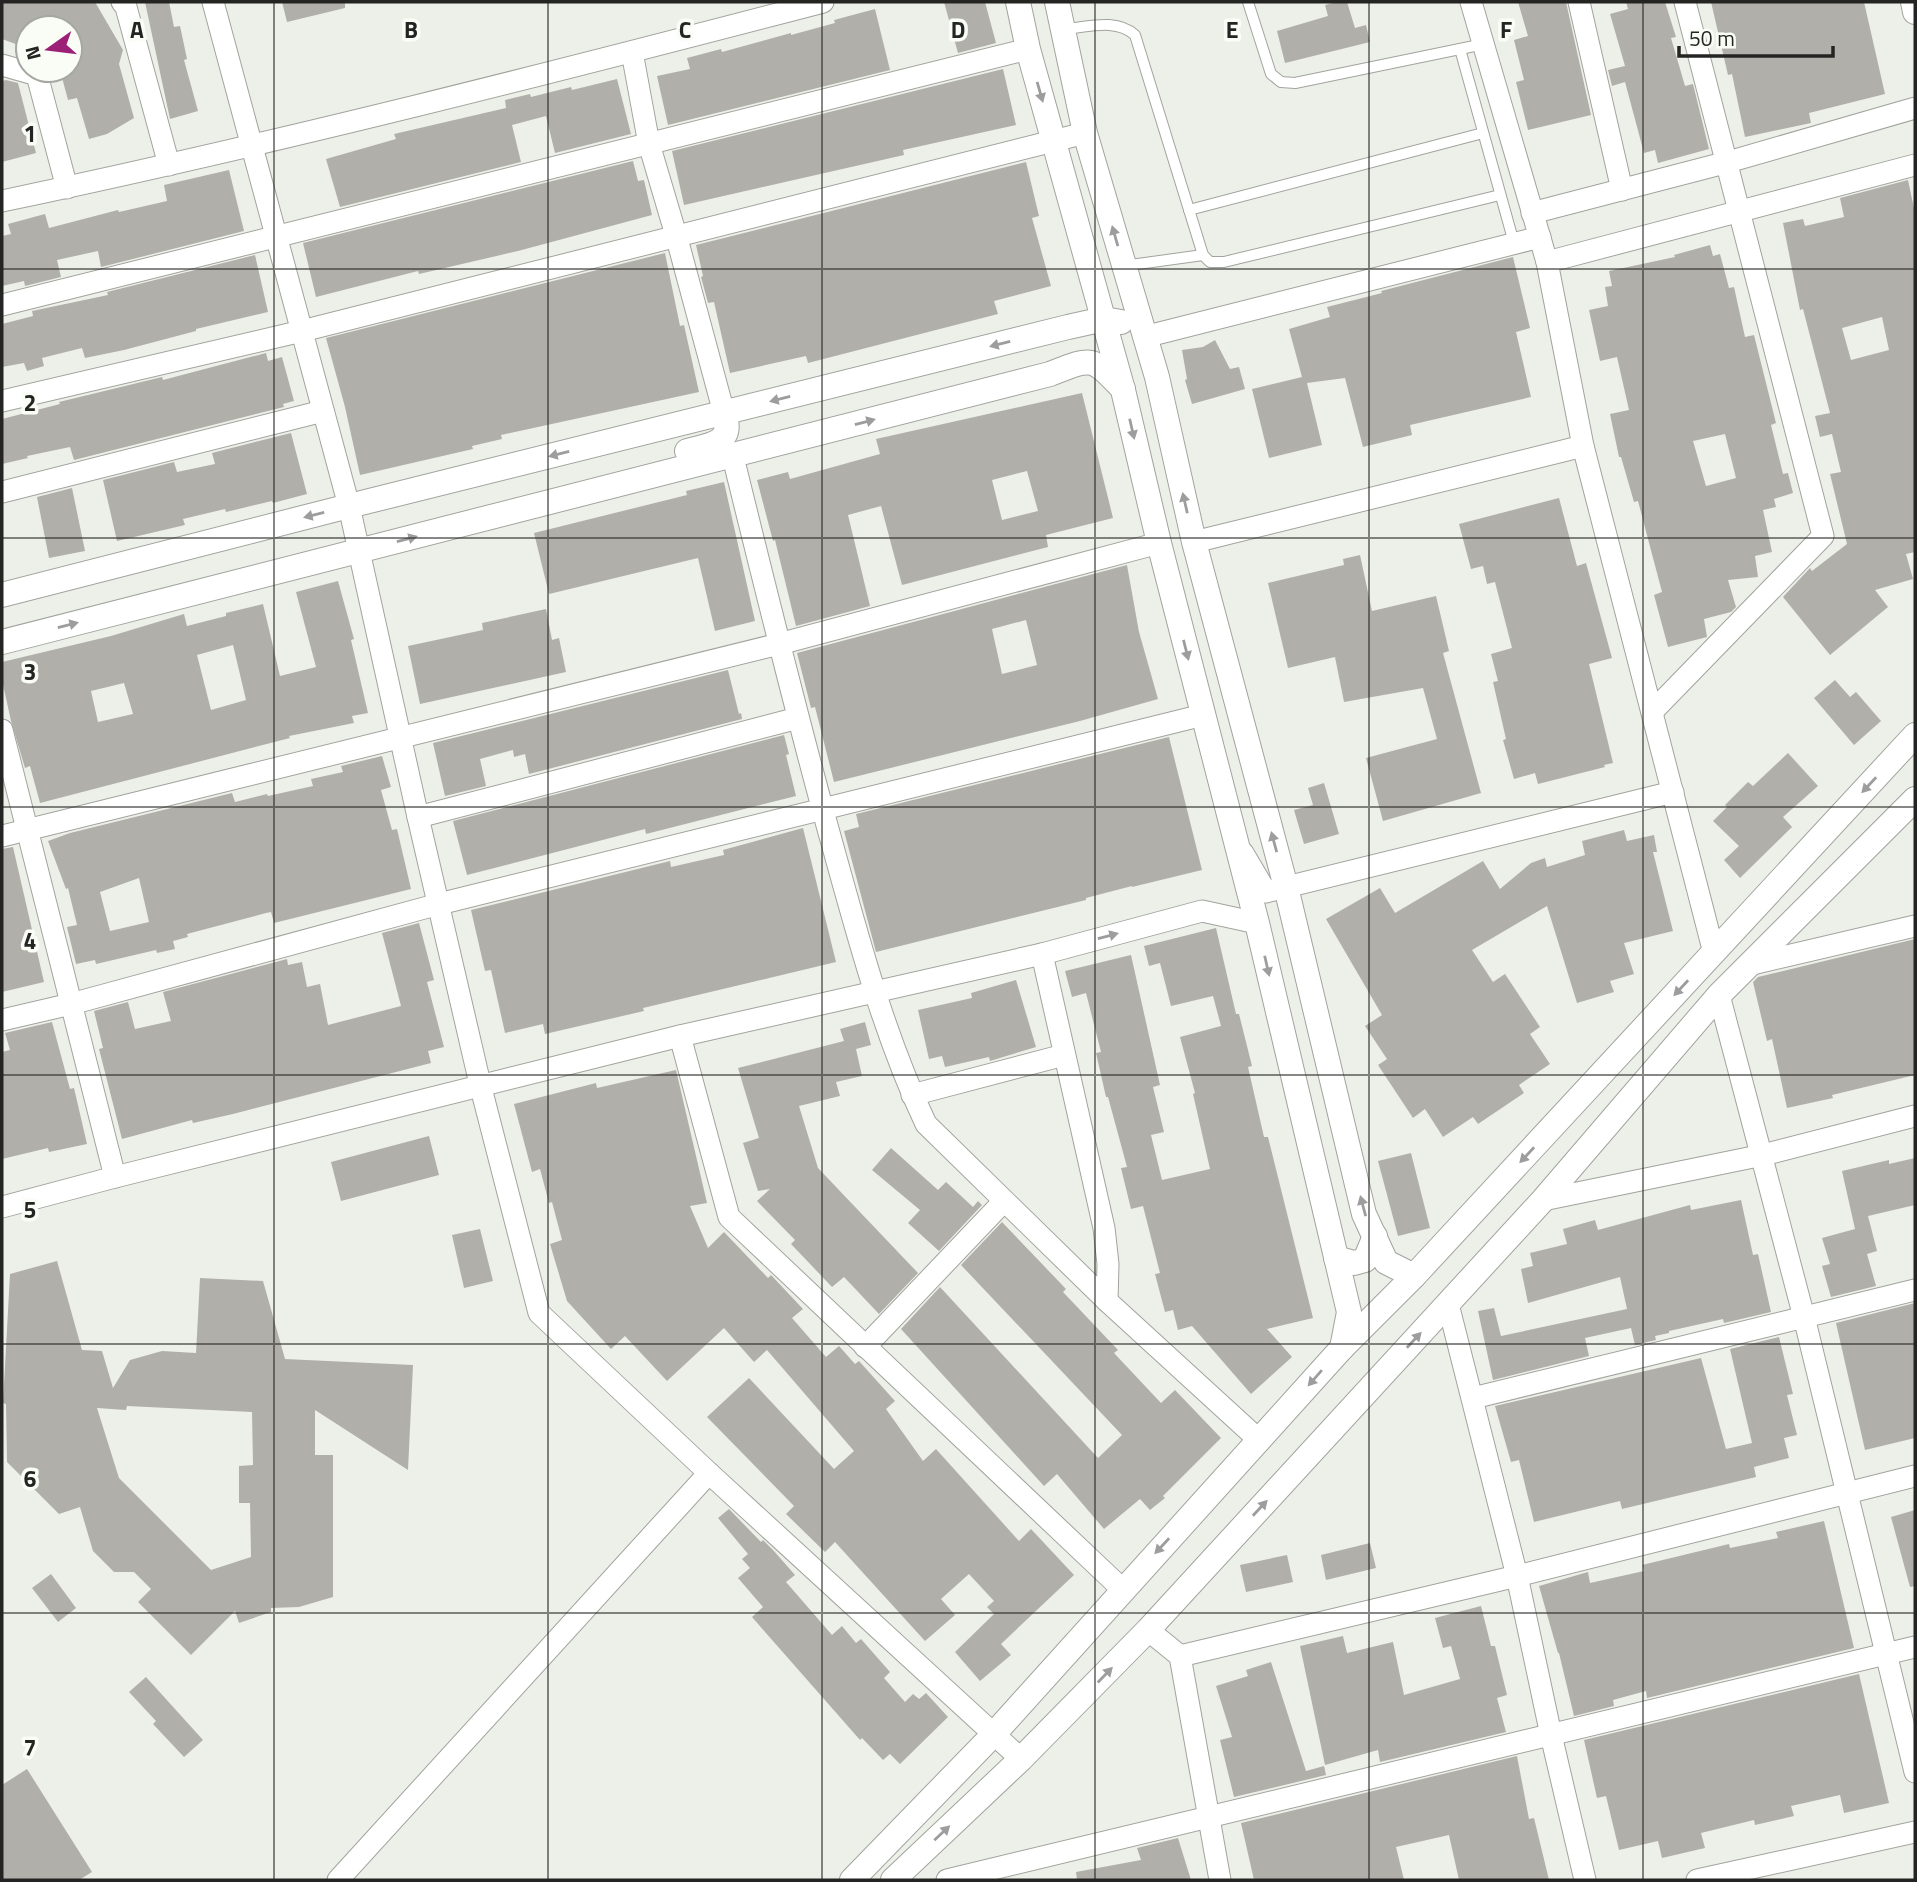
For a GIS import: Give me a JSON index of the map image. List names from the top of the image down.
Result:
{
  "scale_bar": "50 m",
  "north": "left",
  "grid": {
    "columns": [
      "A",
      "B",
      "C",
      "D",
      "E",
      "F"
    ],
    "rows": [
      "1",
      "2",
      "3",
      "4",
      "5",
      "6",
      "7"
    ]
  }
}
